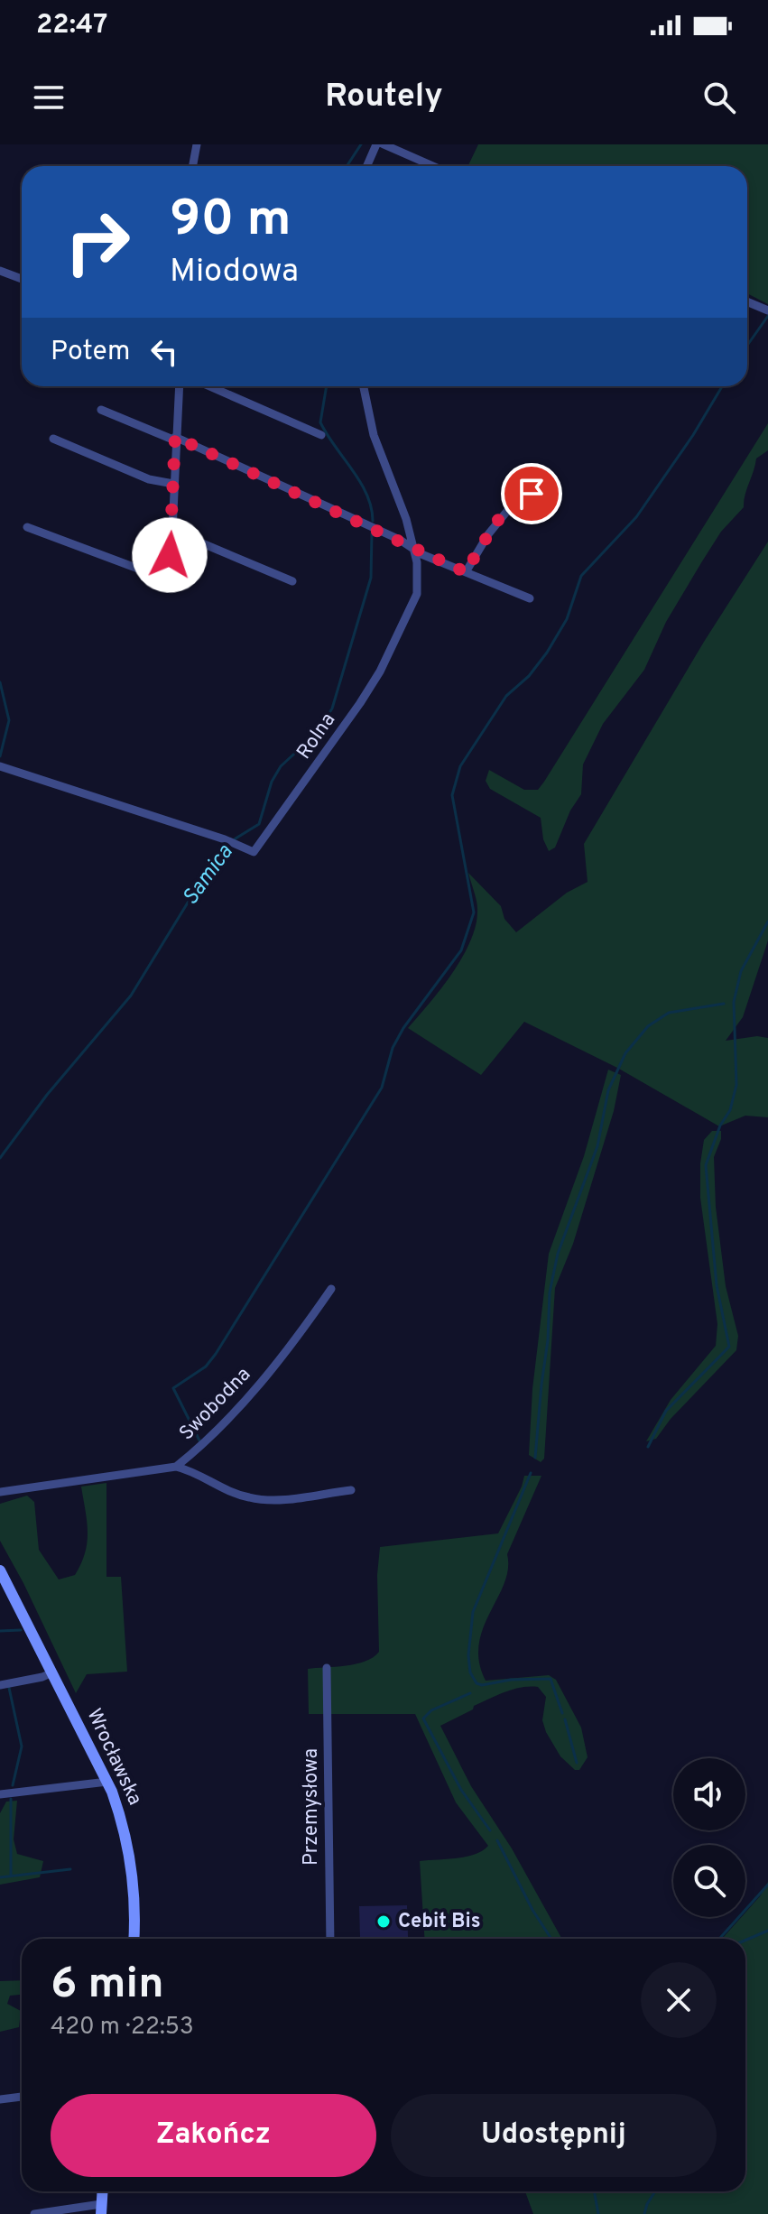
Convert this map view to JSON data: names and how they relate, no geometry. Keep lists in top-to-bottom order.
{
  "streets": {
    "main road": ["Wrocławska"],
    "street": ["Rolna", "Swobodna", "Przemysłowa"]
  },
  "water": ["Samica"],
  "places": ["Cebit Bis"],
  "page": {
    "status": "22:47",
    "header": "Routely",
    "turn": ["90 m", "Miodowa"],
    "then": "Potem",
    "heading": ["6 min", "420 m · 22:53"],
    "buttons": ["Zakończ", "Udostępnij"]
  }
}
